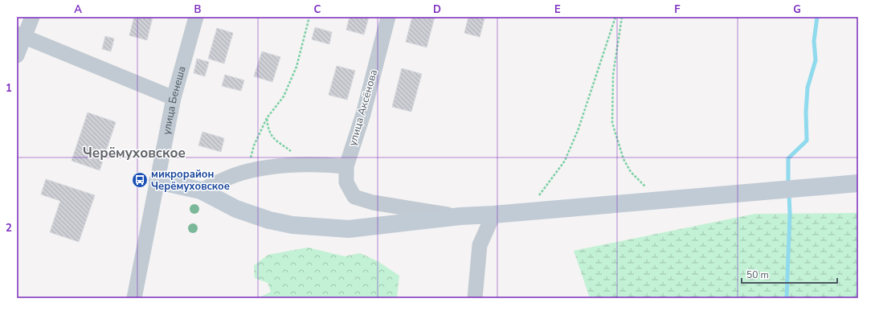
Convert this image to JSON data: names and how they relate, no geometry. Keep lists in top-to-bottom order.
{
  "streets": {
    "street": ["улица Бенеша", "улица Аксёнова"]
  },
  "districts": ["Черёмуховское"],
  "places": {
    "bus stop": ["микрорайон Черёмуховское"]
  },
  "scale_bar": "50 m",
  "grid": {
    "columns": [
      "A",
      "B",
      "C",
      "D",
      "E",
      "F",
      "G"
    ],
    "rows": ["1", "2"]
  }
}
